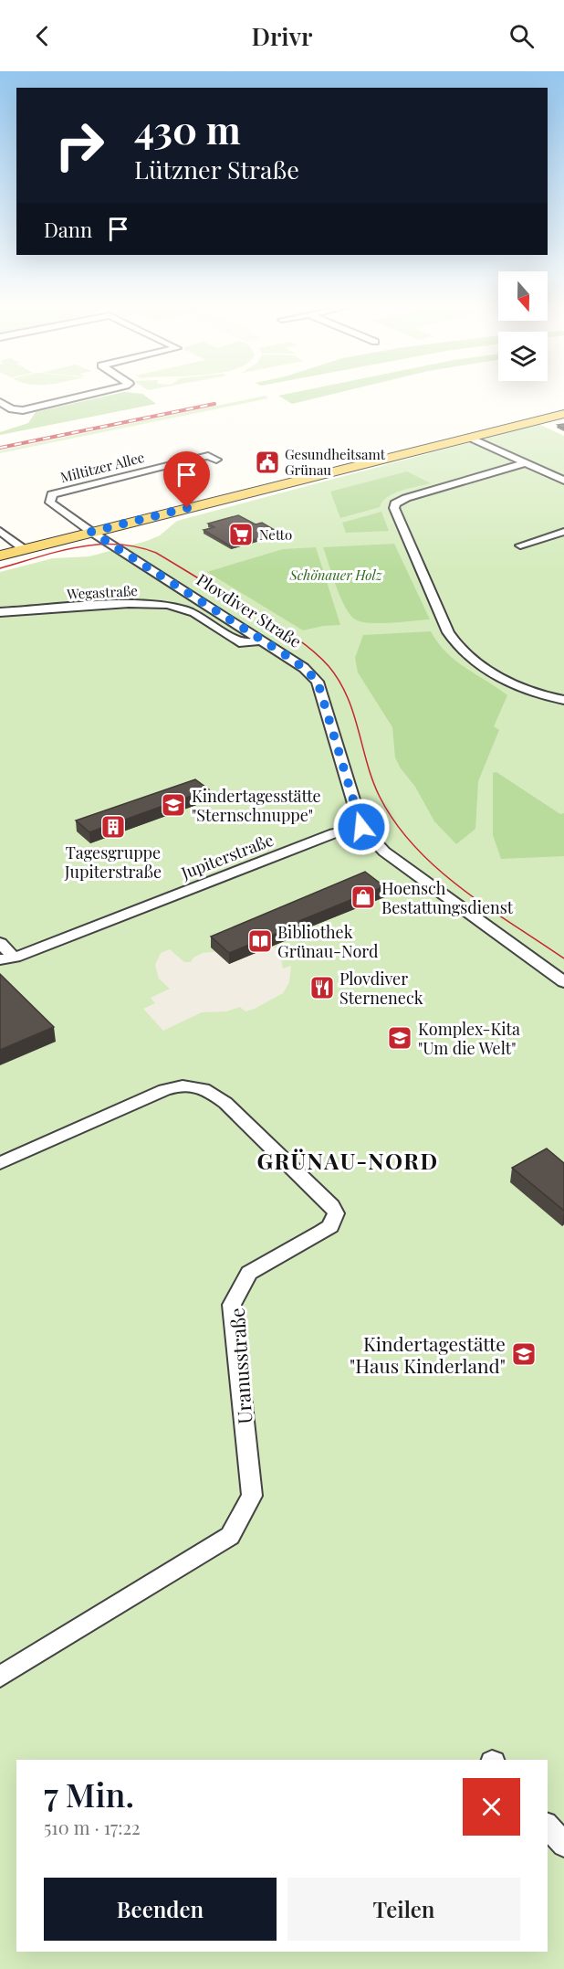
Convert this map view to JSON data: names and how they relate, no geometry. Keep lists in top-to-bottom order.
{
  "streets": {
    "street": [
      "Miltitzer Allee",
      "Wegastraße",
      "Plovdiver Straße",
      "Jupiterstraße",
      "Uranusstraße"
    ]
  },
  "crossings": [
    ["Miltitzer Allee", "Plovdiver Straße"],
    ["Wegastraße", "Plovdiver Straße"],
    ["Plovdiver Straße", "Jupiterstraße"]
  ],
  "districts": ["GRÜNAU-NORD"],
  "parks": ["Schönauer Holz"],
  "places": {
    "public building": ["Gesundheitsamt Grünau"],
    "supermarket": ["Netto"],
    "school or university": ["Kindertagesstätte \"Sternschnuppe\"", "Komplex-Kita \"Um die Welt\"", "Kindertagestätte \"Haus Kinderland\""],
    "building": ["Tagesgruppe Jupiterstraße"],
    "shop": ["Hoensch Bestattungsdienst"],
    "library": ["Bibliothek Grünau-Nord"],
    "restaurant": ["Plovdiver Sterneneck"]
  },
  "north": "bottom",
  "page": {
    "header": "Drivr",
    "turn": ["430 m", "Lützner Straße"],
    "then": "Dann",
    "heading": ["7 Min.", "510 m · 17:22"],
    "buttons": ["Beenden", "Teilen"]
  }
}
